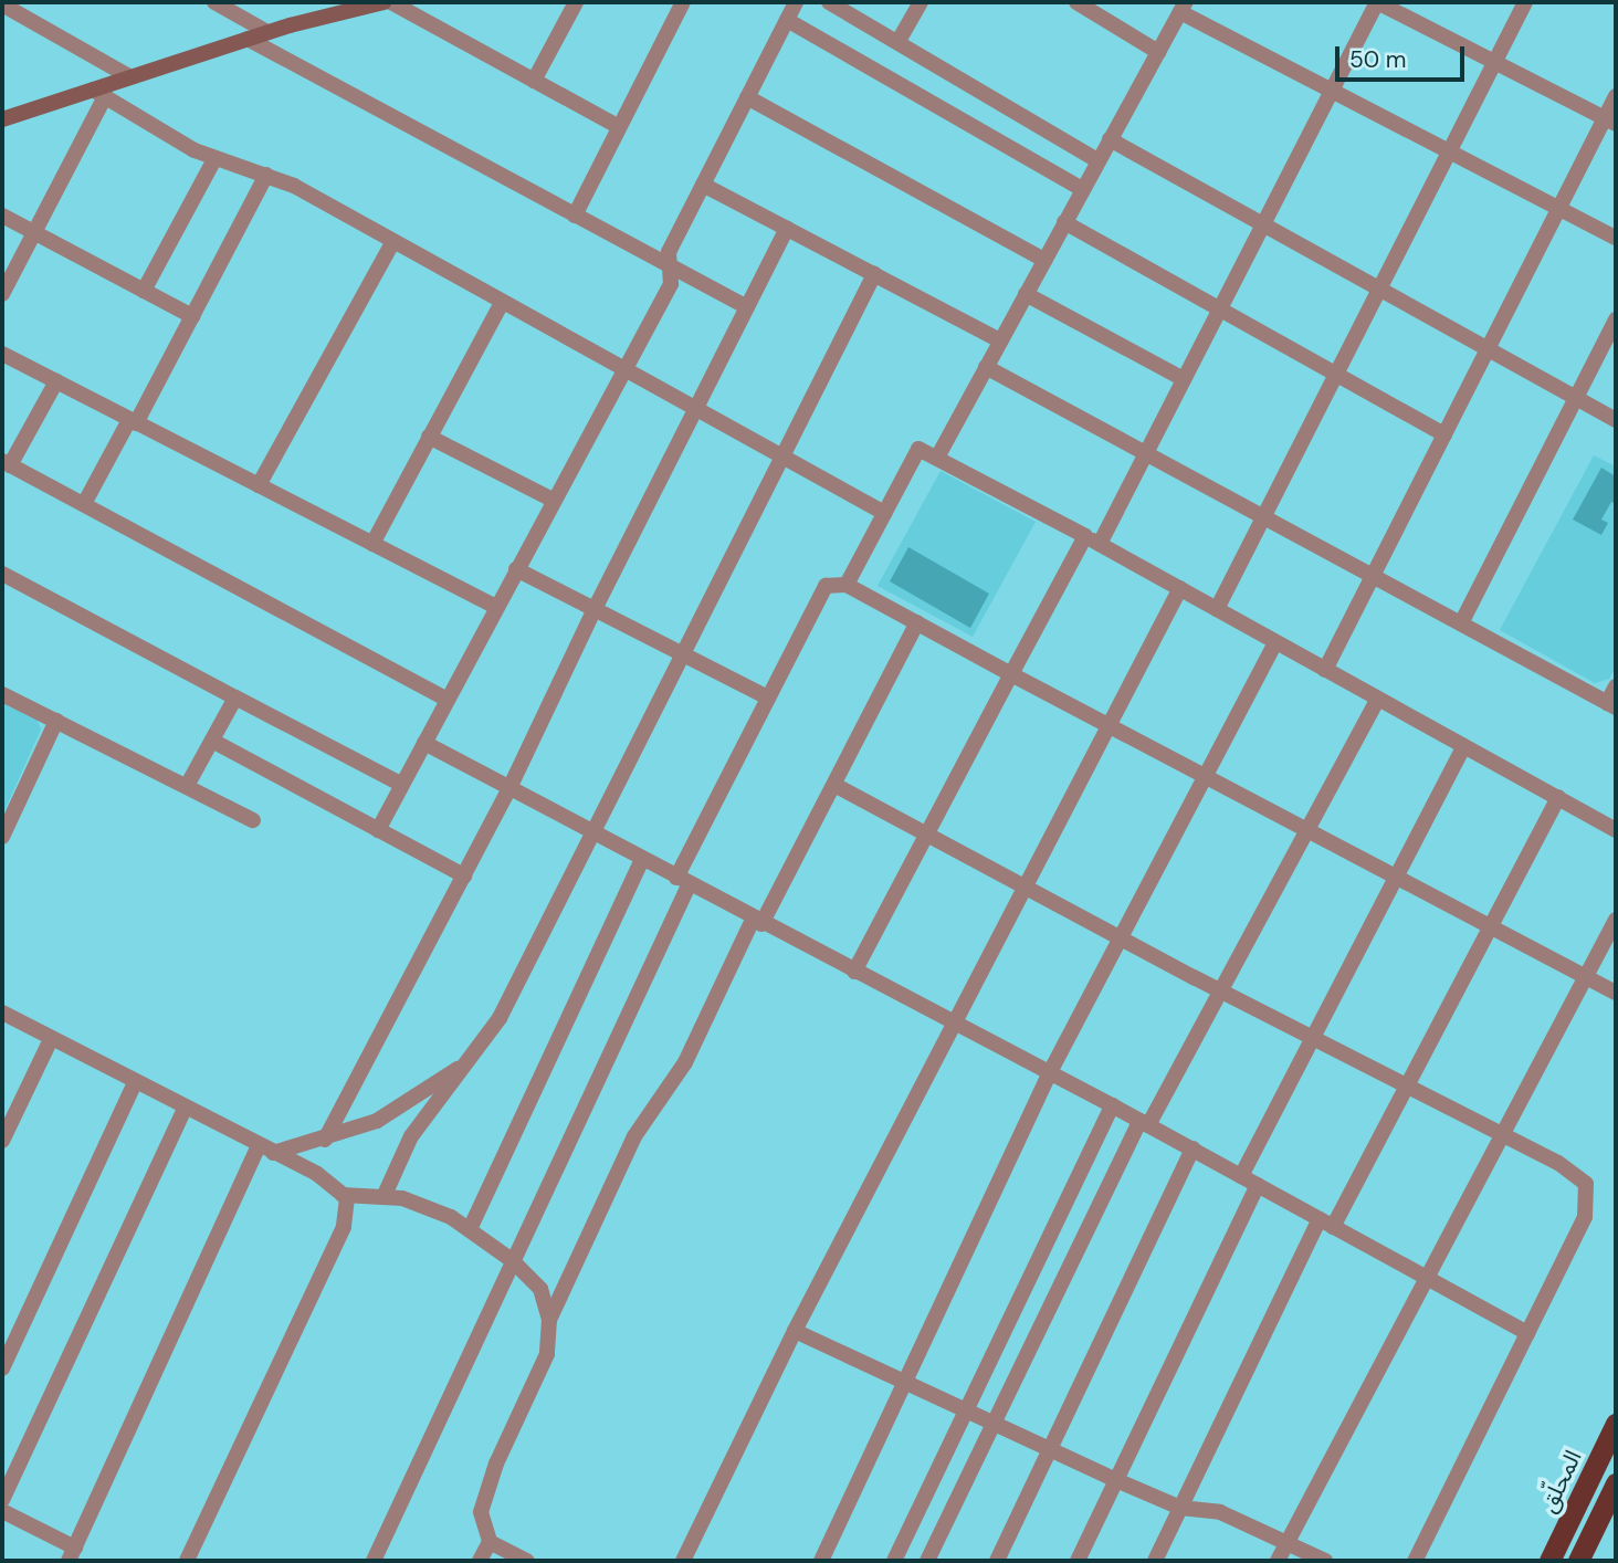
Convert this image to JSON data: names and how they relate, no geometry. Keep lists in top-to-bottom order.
{
  "streets": {
    "highway": ["المحلّق"]
  },
  "scale_bar": "50 m"
}
